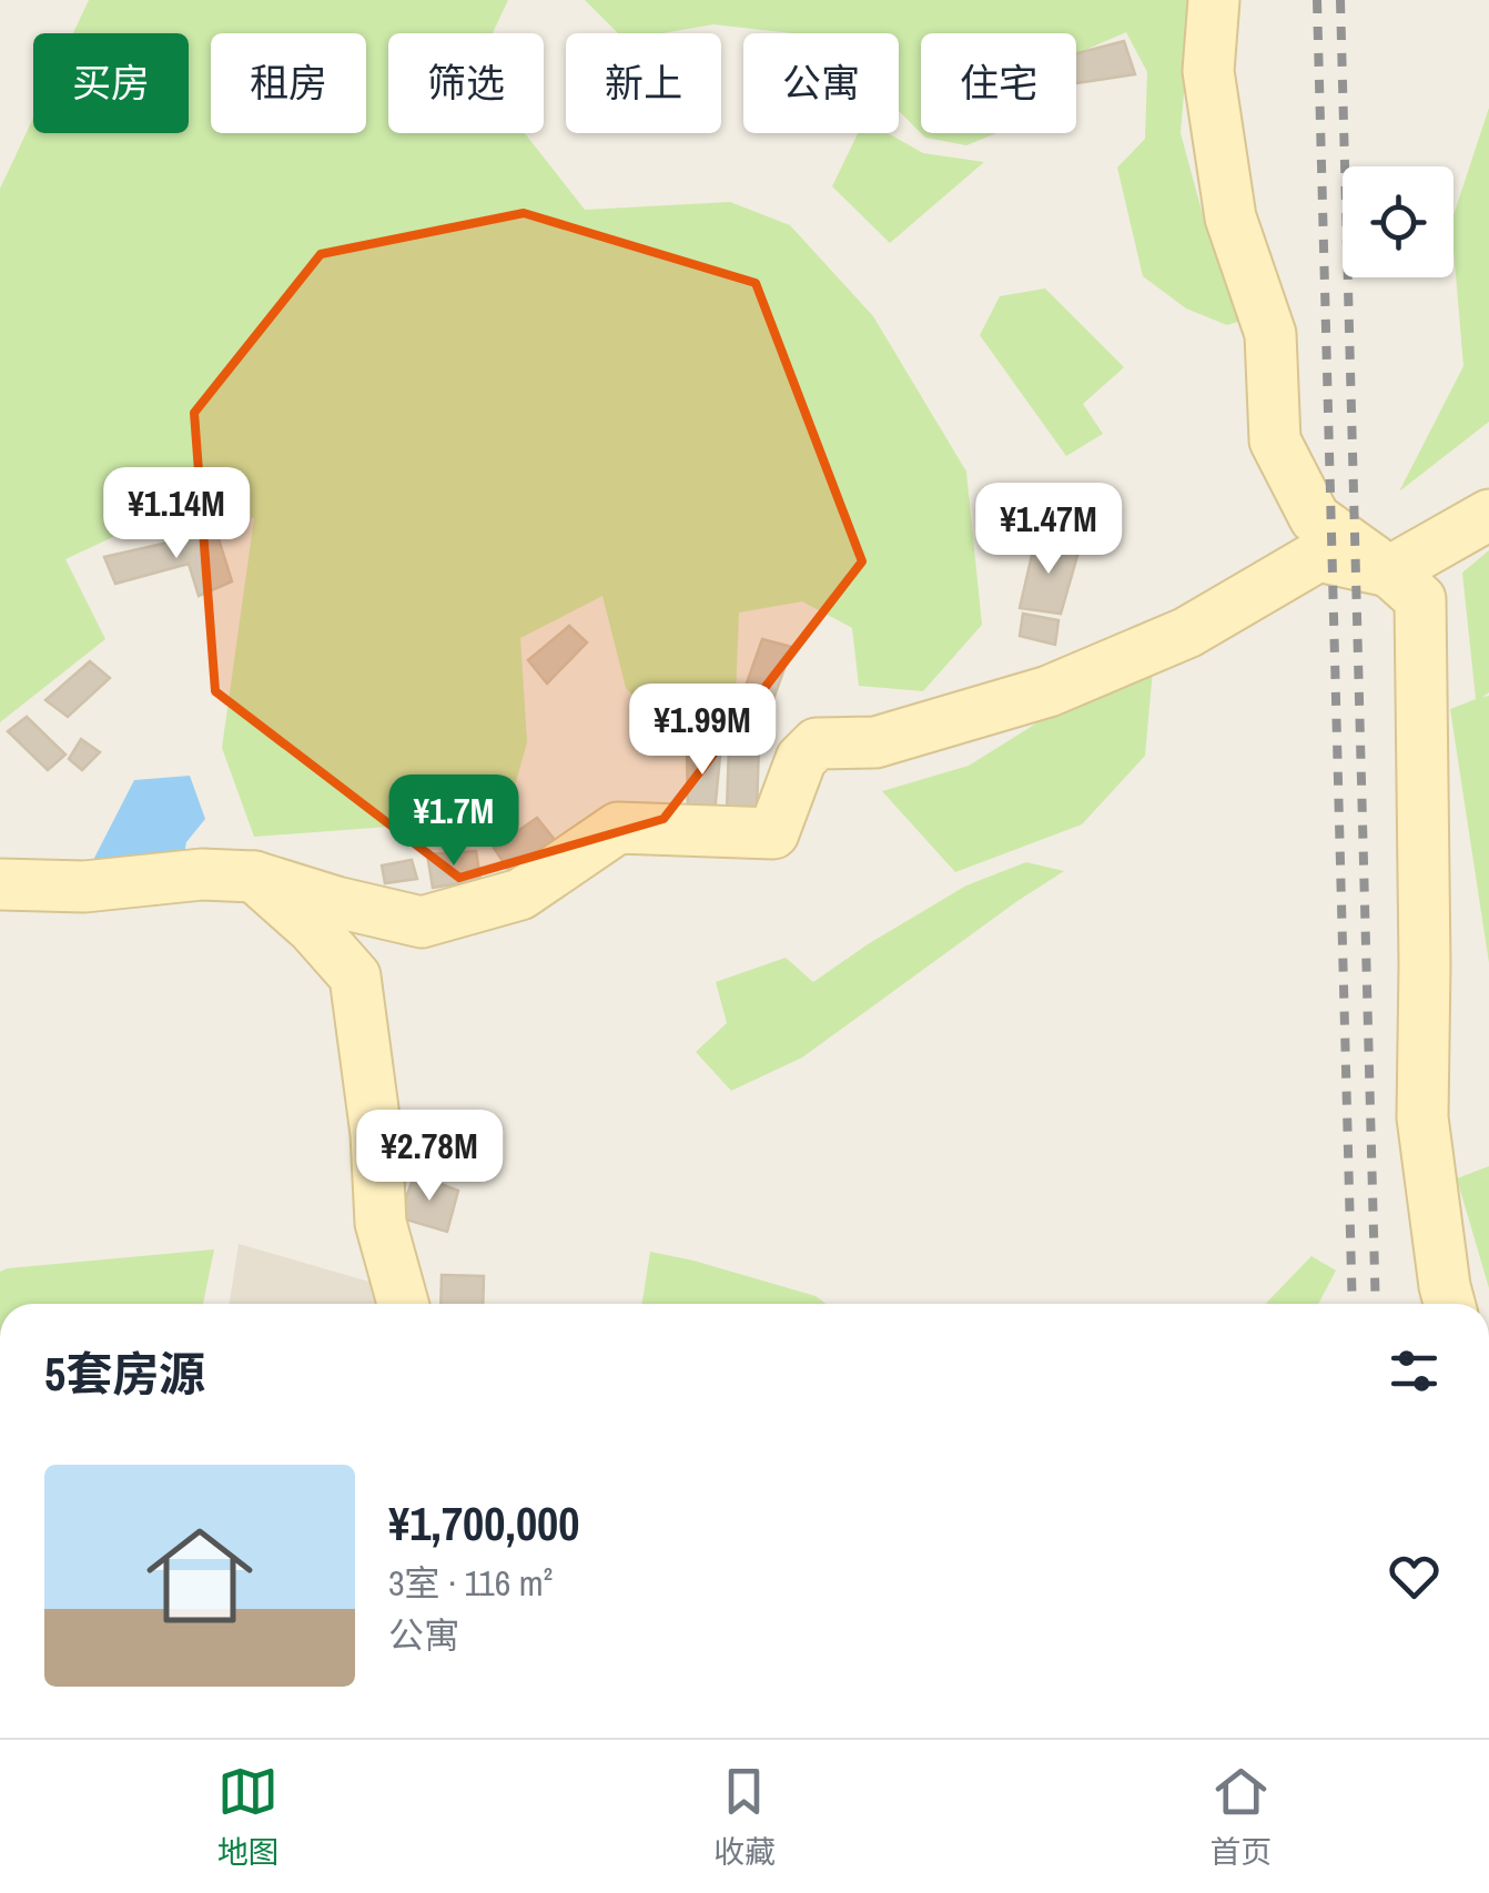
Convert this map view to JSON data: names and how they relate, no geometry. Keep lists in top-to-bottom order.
{
  "page": {
    "chip": [
      "买房",
      "租房",
      "筛选",
      "新上",
      "公寓",
      "住宅"
    ],
    "price": [
      "¥1.14M",
      "¥1.47M",
      "¥1.99M",
      "¥1.7M",
      "¥2.78M"
    ],
    "heading": "5套房源",
    "list": [
      {
        "name": "¥1,700,000",
        "note": "3室 · 116 m² · 公寓"
      }
    ],
    "tabs": ["地图", "收藏", "首页"]
  }
}
